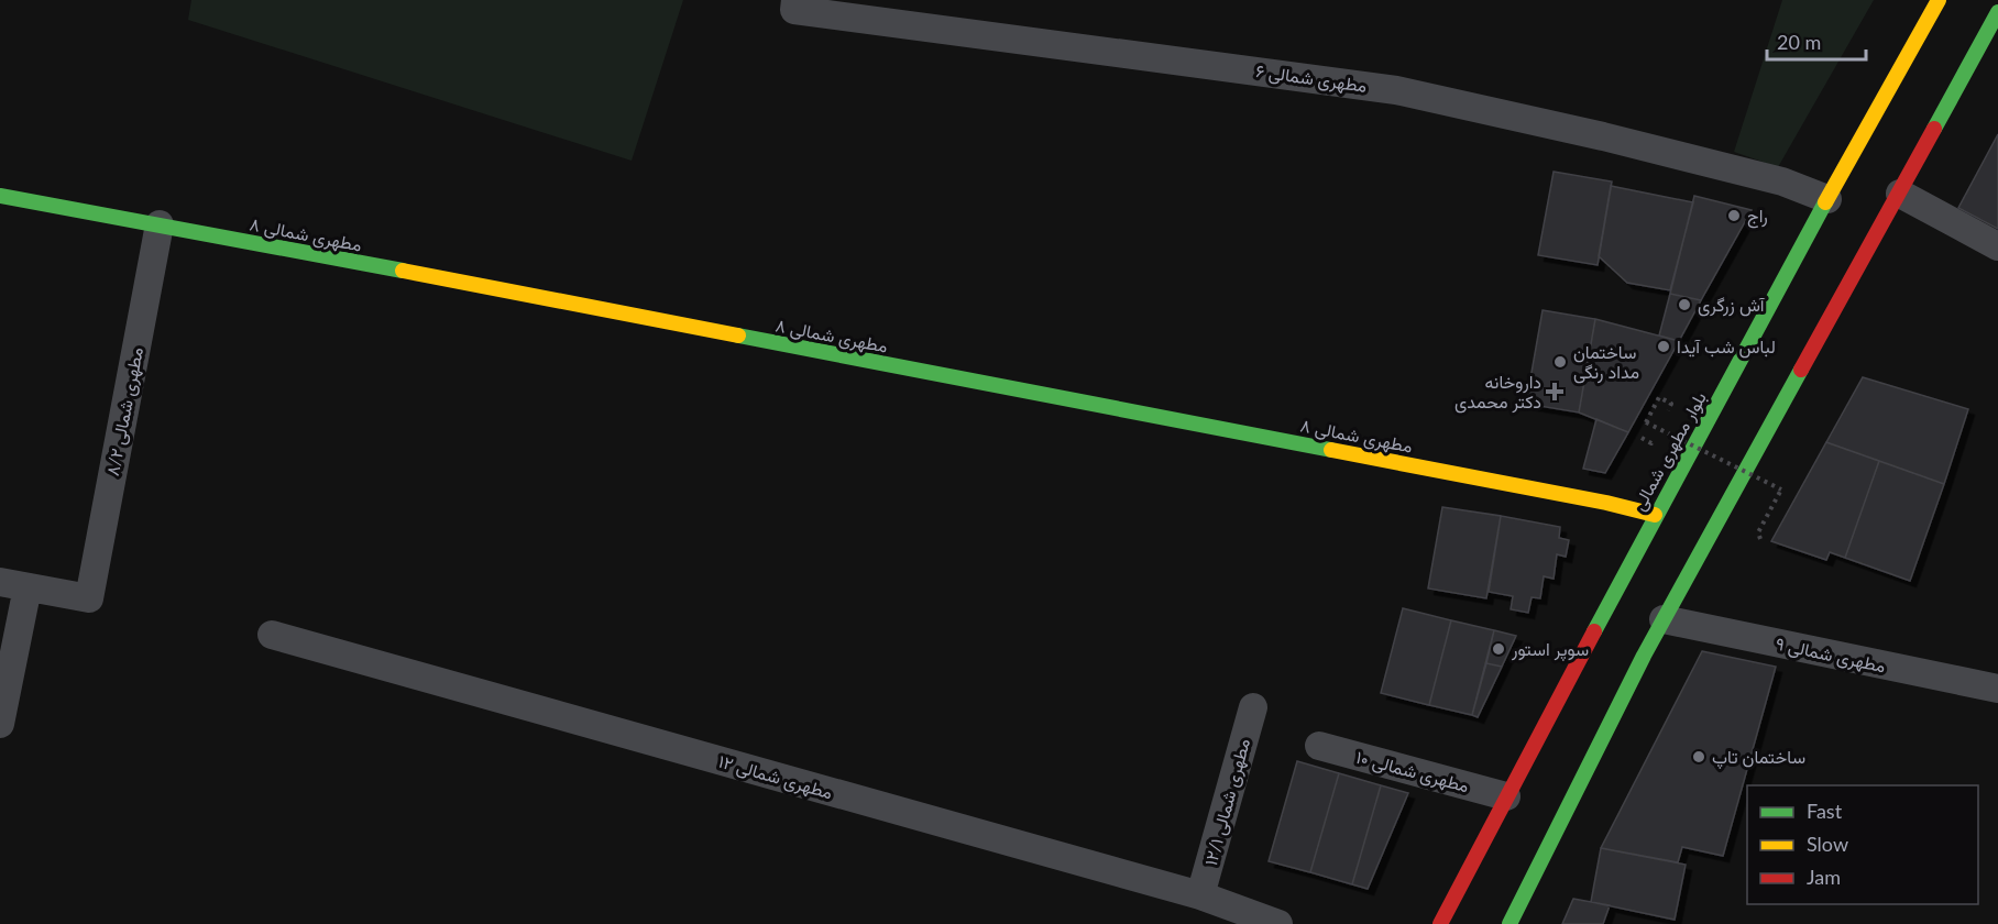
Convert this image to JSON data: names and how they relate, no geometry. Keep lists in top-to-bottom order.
{
  "streets": {
    "main road": ["۸ مطهری شمالی", "بلوار مطهرى شمالى"],
    "street": [
      "۶ مطهری شمالی",
      "۸/۲ مطهری شمالی",
      "۹ مطهری شمالی",
      "۱۰ مطهری شمالی",
      "۱۲ مطهری شمالی",
      "۱۲/۱ مطهری شمالی"
    ]
  },
  "crossings": [
    ["۶ مطهری شمالی", "بلوار مطهرى شمالى"],
    ["۸ مطهری شمالی", "۸/۲ مطهری شمالی"],
    ["۸ مطهری شمالی", "بلوار مطهرى شمالى"],
    ["بلوار مطهرى شمالى", "۱۰ مطهری شمالی"],
    ["۱۲ مطهری شمالی", "۱۲/۱ مطهری شمالی"]
  ],
  "places": {
    "other": [
      "راج",
      "آش زرگری",
      "لباس شب آیدا",
      "ساختمان مداد رنگی",
      "سوپر استور",
      "ساختمان تاپ"
    ],
    "health": ["داروخانه دکتر محمدى"]
  },
  "legend": ["Fast", "Slow", "Jam"],
  "scale_bar": "20 m"
}
